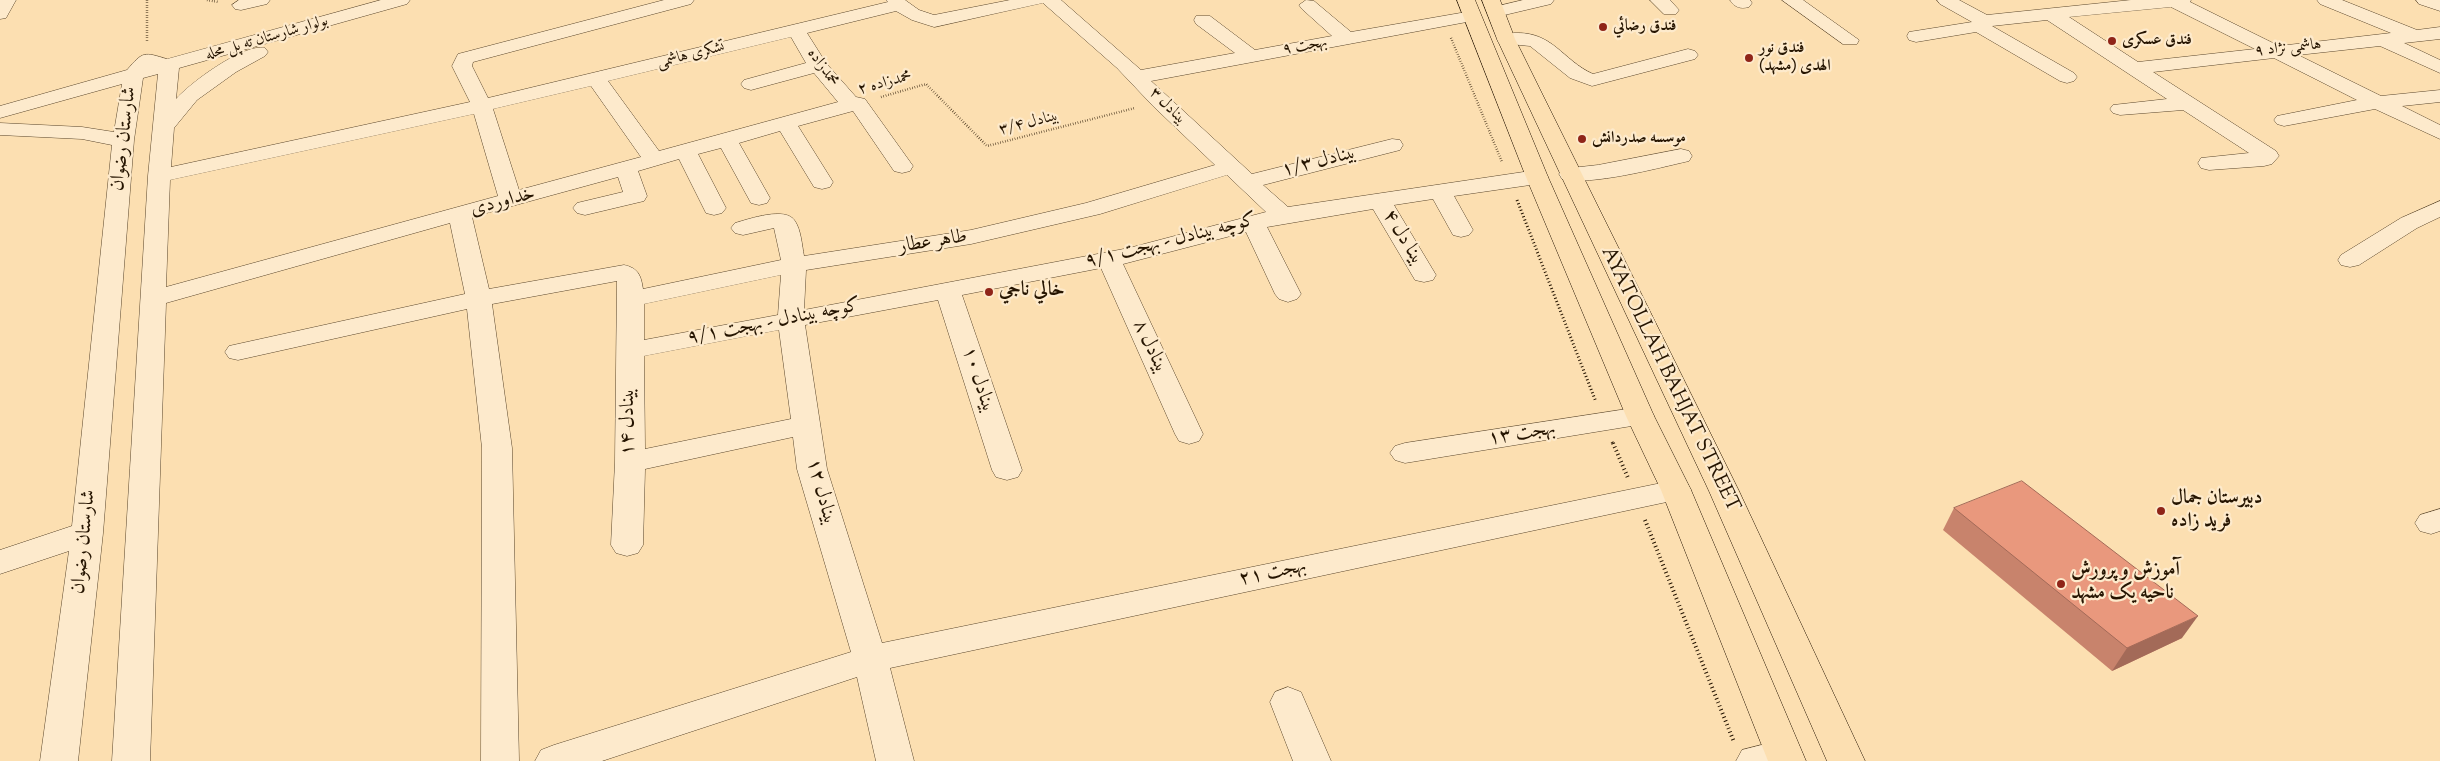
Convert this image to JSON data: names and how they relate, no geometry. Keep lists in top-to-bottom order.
{
  "streets": {
    "main road": ["AYATOLLAH BAHJAT STREET"],
    "street": [
      "بولوار شارستان ته پل محله",
      "بهجت ۹",
      "هاشمی نژاد ۹",
      "تشکری هاشمی",
      "محمدزاده",
      "بینادل ۳",
      "شارستان رضوان",
      "بینادل ۱/۳",
      "خداوردی",
      "بینا دل ۴",
      "کوچه بینادل - بهجت ۹/۱",
      "طاهر عطار",
      "بینادل ۸",
      "بینادل ۱۰",
      "بینادل ۱۴",
      "بهجت ۱۳",
      "بینادل ۱۲",
      "بهجت ۲۱"
    ],
    "path": ["محمدزاده ۲", "بینادل ۳/۴"]
  },
  "crossings": [
    ["بولوار شارستان ته پل محله", "شارستان رضوان"],
    ["بهجت ۹", "بینادل ۳"],
    ["بهجت ۹", "AYATOLLAH BAHJAT STREET"],
    ["تشکری هاشمی", "محمدزاده"],
    ["تشکری هاشمی", "شارستان رضوان"],
    ["محمدزاده", "محمدزاده ۲"],
    ["محمدزاده", "خداوردی"],
    ["محمدزاده ۲", "بینادل ۳/۴"],
    ["محمدزاده ۲", "خداوردی"],
    ["بینادل ۳", "بینادل ۳/۴"],
    ["بینادل ۳", "بینادل ۱/۳"],
    ["بینادل ۳", "کوچه بینادل - بهجت ۹/۱"],
    ["بینادل ۳", "طاهر عطار"],
    ["شارستان رضوان", "خداوردی"],
    ["بینادل ۱/۳", "طاهر عطار"],
    ["بینا دل ۴", "کوچه بینادل - بهجت ۹/۱"],
    ["کوچه بینادل - بهجت ۹/۱", "بینادل ۸"],
    ["کوچه بینادل - بهجت ۹/۱", "بینادل ۱۰"],
    ["کوچه بینادل - بهجت ۹/۱", "AYATOLLAH BAHJAT STREET"],
    ["کوچه بینادل - بهجت ۹/۱", "بینادل ۱۴"],
    ["کوچه بینادل - بهجت ۹/۱", "بینادل ۱۲"],
    ["طاهر عطار", "بینادل ۱۴"],
    ["طاهر عطار", "بینادل ۱۲"],
    ["AYATOLLAH BAHJAT STREET", "بهجت ۱۳"],
    ["AYATOLLAH BAHJAT STREET", "بهجت ۲۱"],
    ["بینادل ۱۲", "بهجت ۲۱"]
  ],
  "places": [
    "فندق رضائي",
    "فندق عسکری",
    "فندق نور الهدى (مشهد)",
    "موسسه صدردانش",
    "خالي ناجي",
    "دبیرستان جمال فرید زاده",
    "آموزش و پرورش ناحیه یک مشهد"
  ]
}
